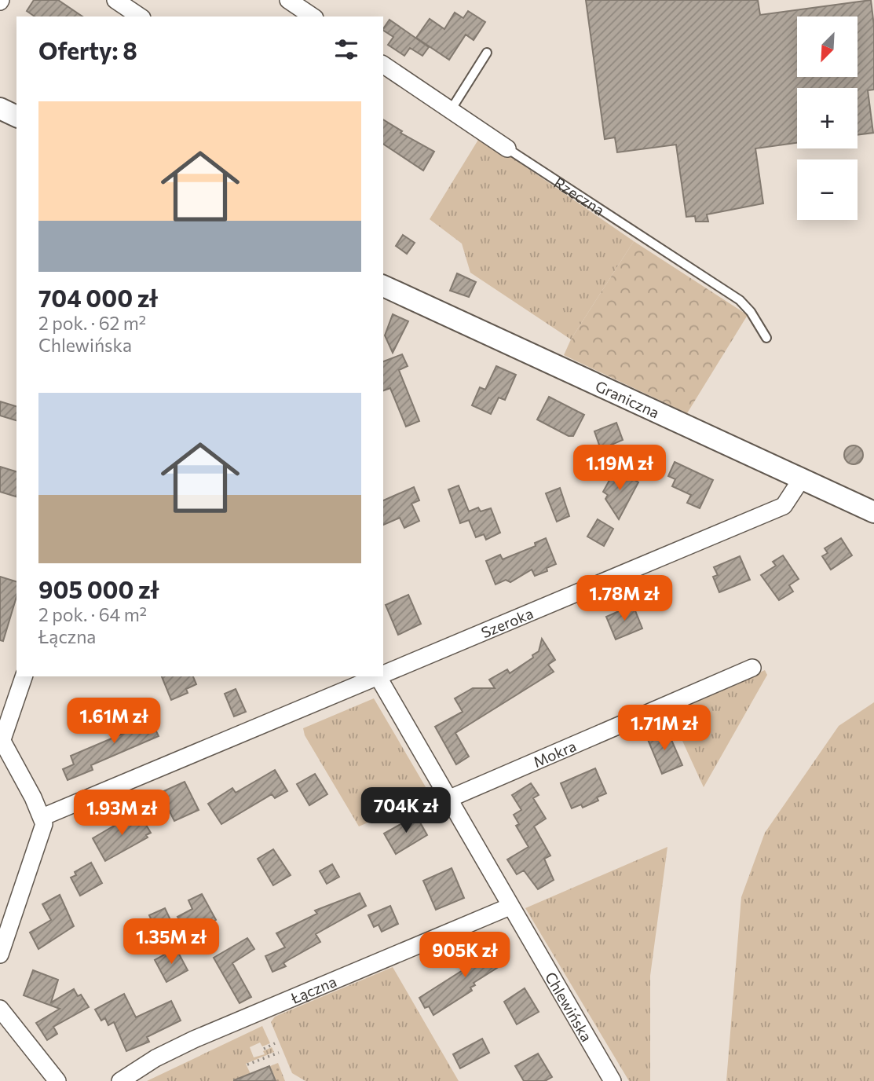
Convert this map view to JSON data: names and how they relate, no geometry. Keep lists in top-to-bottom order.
{
  "streets": {
    "street": [
      "Rzeczna",
      "Graniczna",
      "Szeroka",
      "Mokra",
      "Łączna",
      "Chlewińska"
    ]
  },
  "crossings": [
    ["Graniczna", "Szeroka"],
    ["Mokra", "Chlewińska"],
    ["Łączna", "Chlewińska"]
  ],
  "north": "bottom left",
  "page": {
    "map_buttons": ["+", "−"],
    "heading": "Oferty: 8",
    "list": [
      {
        "name": "704 000 zł",
        "note": "2 pok. · 62 m² · Chlewińska"
      },
      {
        "name": "905 000 zł",
        "note": "2 pok. · 64 m² · Łączna"
      }
    ],
    "price": [
      "1.19M zł",
      "1.78M zł",
      "1.61M zł",
      "1.71M zł",
      "704K zł",
      "1.93M zł",
      "1.35M zł",
      "905K zł"
    ]
  }
}
